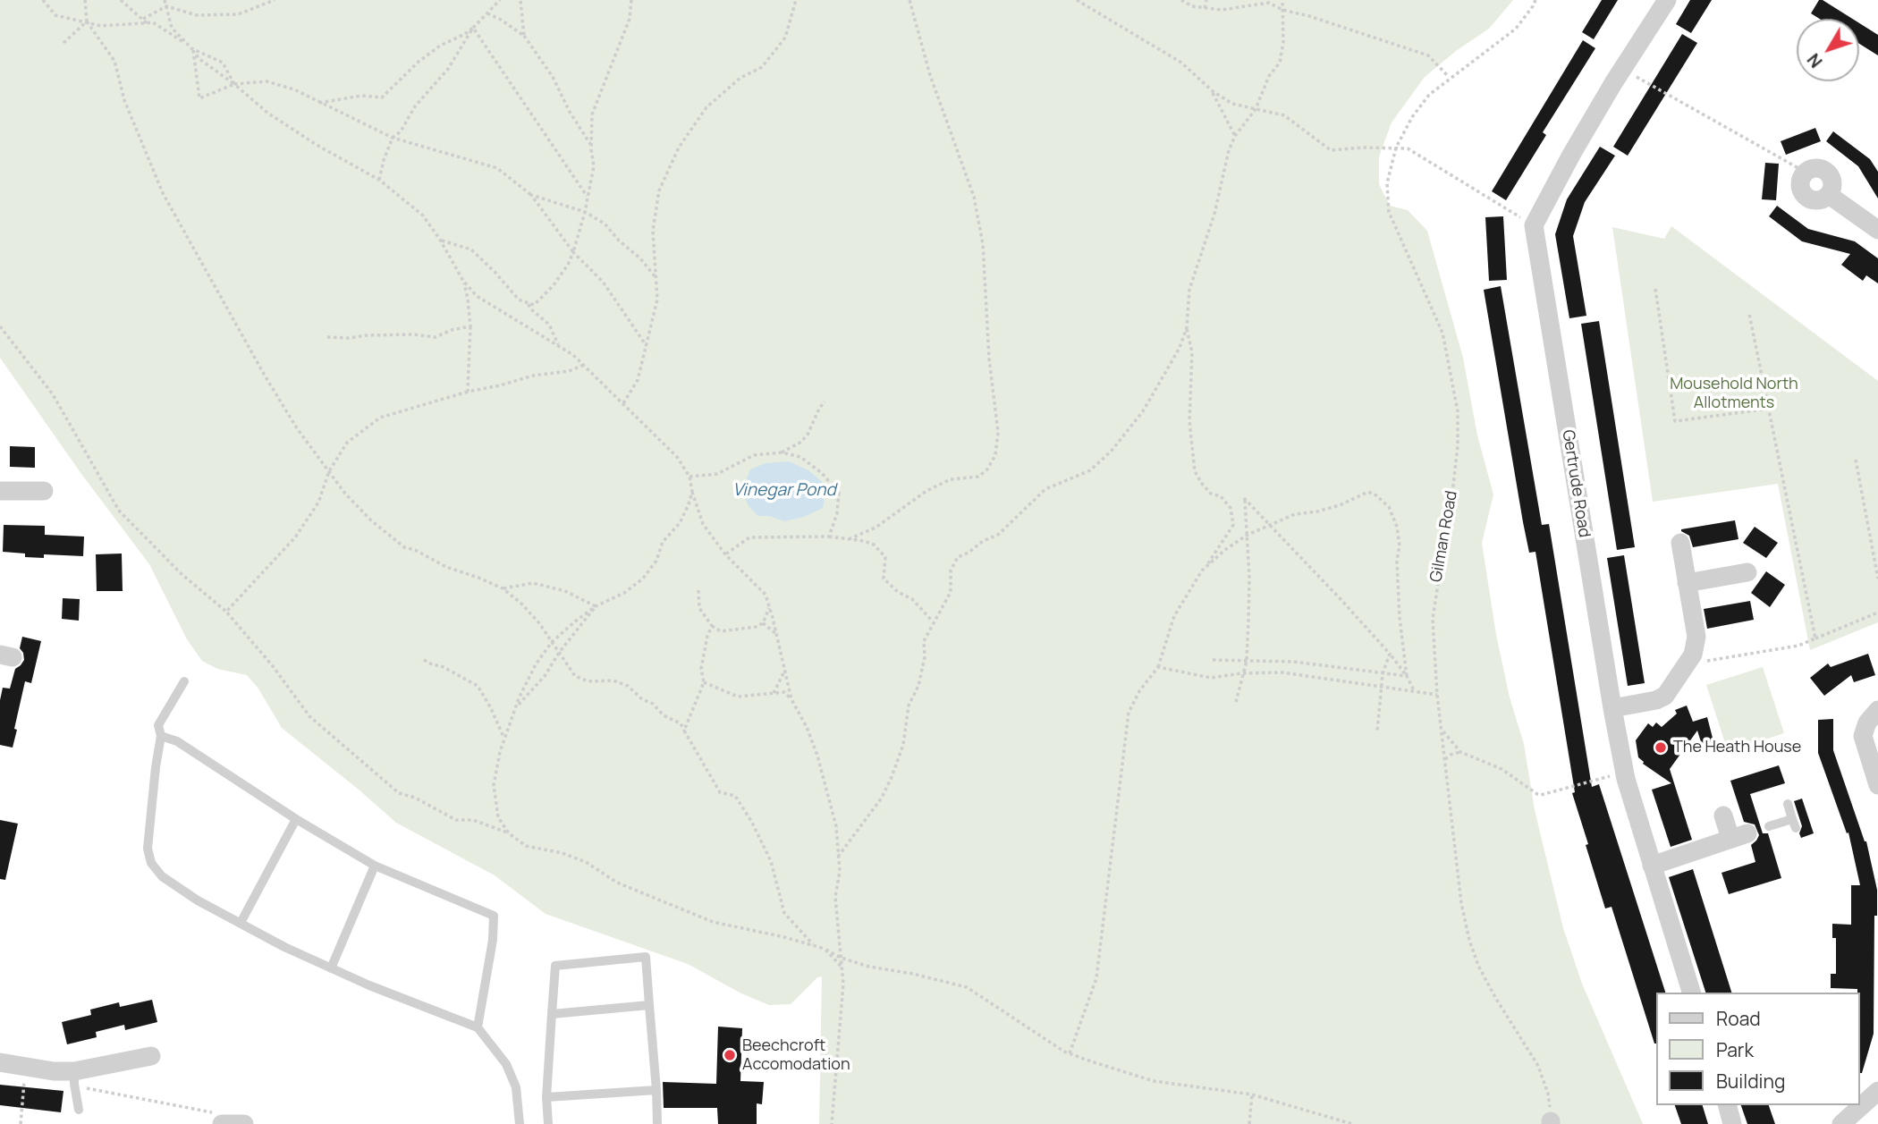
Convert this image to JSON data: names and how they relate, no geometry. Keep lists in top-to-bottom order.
{
  "streets": {
    "street": ["Gertrude Road"],
    "path": ["Gilman Road"]
  },
  "water": ["Vinegar Pond"],
  "parks": ["Mousehold North Allotments"],
  "places": ["The Heath House", "Beechcroft Accomodation"],
  "legend": ["Road", "Park", "Building"],
  "north": "bottom left"
}
